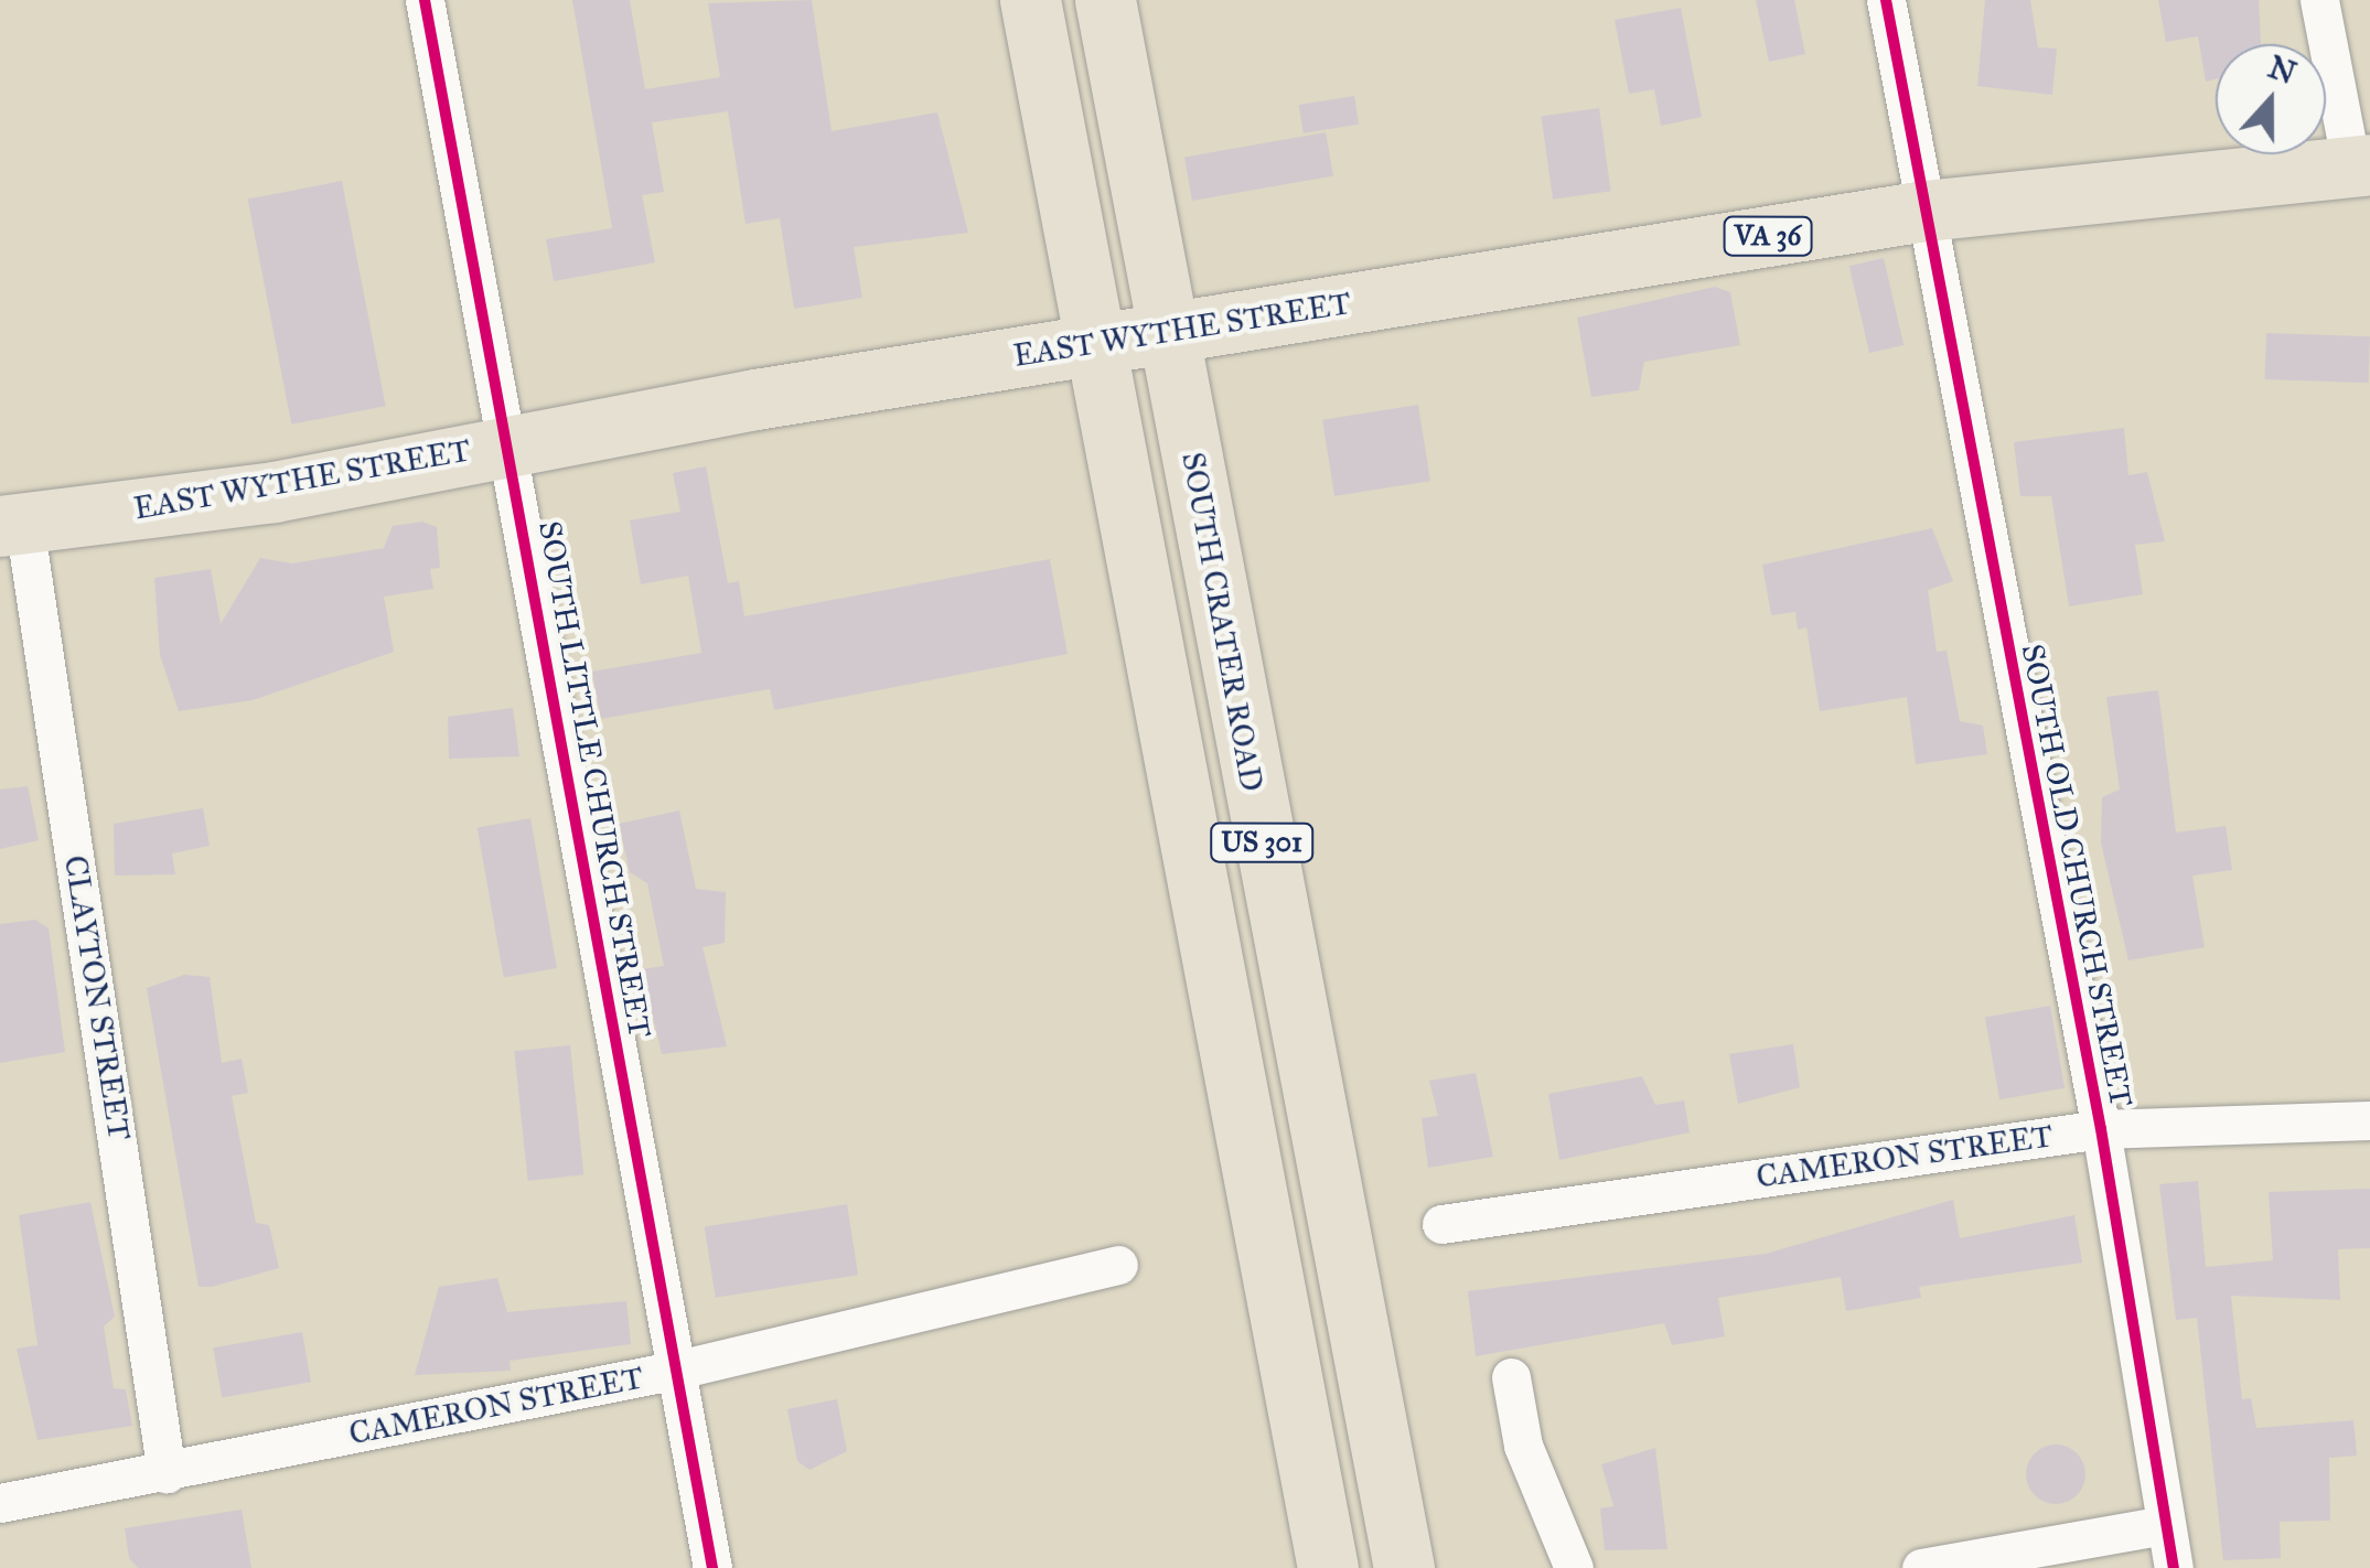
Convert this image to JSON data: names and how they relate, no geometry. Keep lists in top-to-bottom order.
{
  "streets": {
    "main road": [
      "VA 36",
      "EAST WYTHE STREET",
      "SOUTH CRATER ROAD",
      "US 301"
    ],
    "street": [
      "SOUTH LITTLE CHURCH STREET",
      "SOUTH OLD CHURCH STREET",
      "CLAYTON STREET",
      "CAMERON STREET"
    ]
  },
  "crossings": [
    ["EAST WYTHE STREET", "SOUTH CRATER ROAD"],
    ["EAST WYTHE STREET", "SOUTH LITTLE CHURCH STREET"],
    ["EAST WYTHE STREET", "US 301"],
    ["EAST WYTHE STREET", "SOUTH OLD CHURCH STREET"],
    ["EAST WYTHE STREET", "CLAYTON STREET"],
    ["SOUTH LITTLE CHURCH STREET", "CAMERON STREET"],
    ["SOUTH OLD CHURCH STREET", "CAMERON STREET"],
    ["CLAYTON STREET", "CAMERON STREET"]
  ],
  "north": "top"
}
